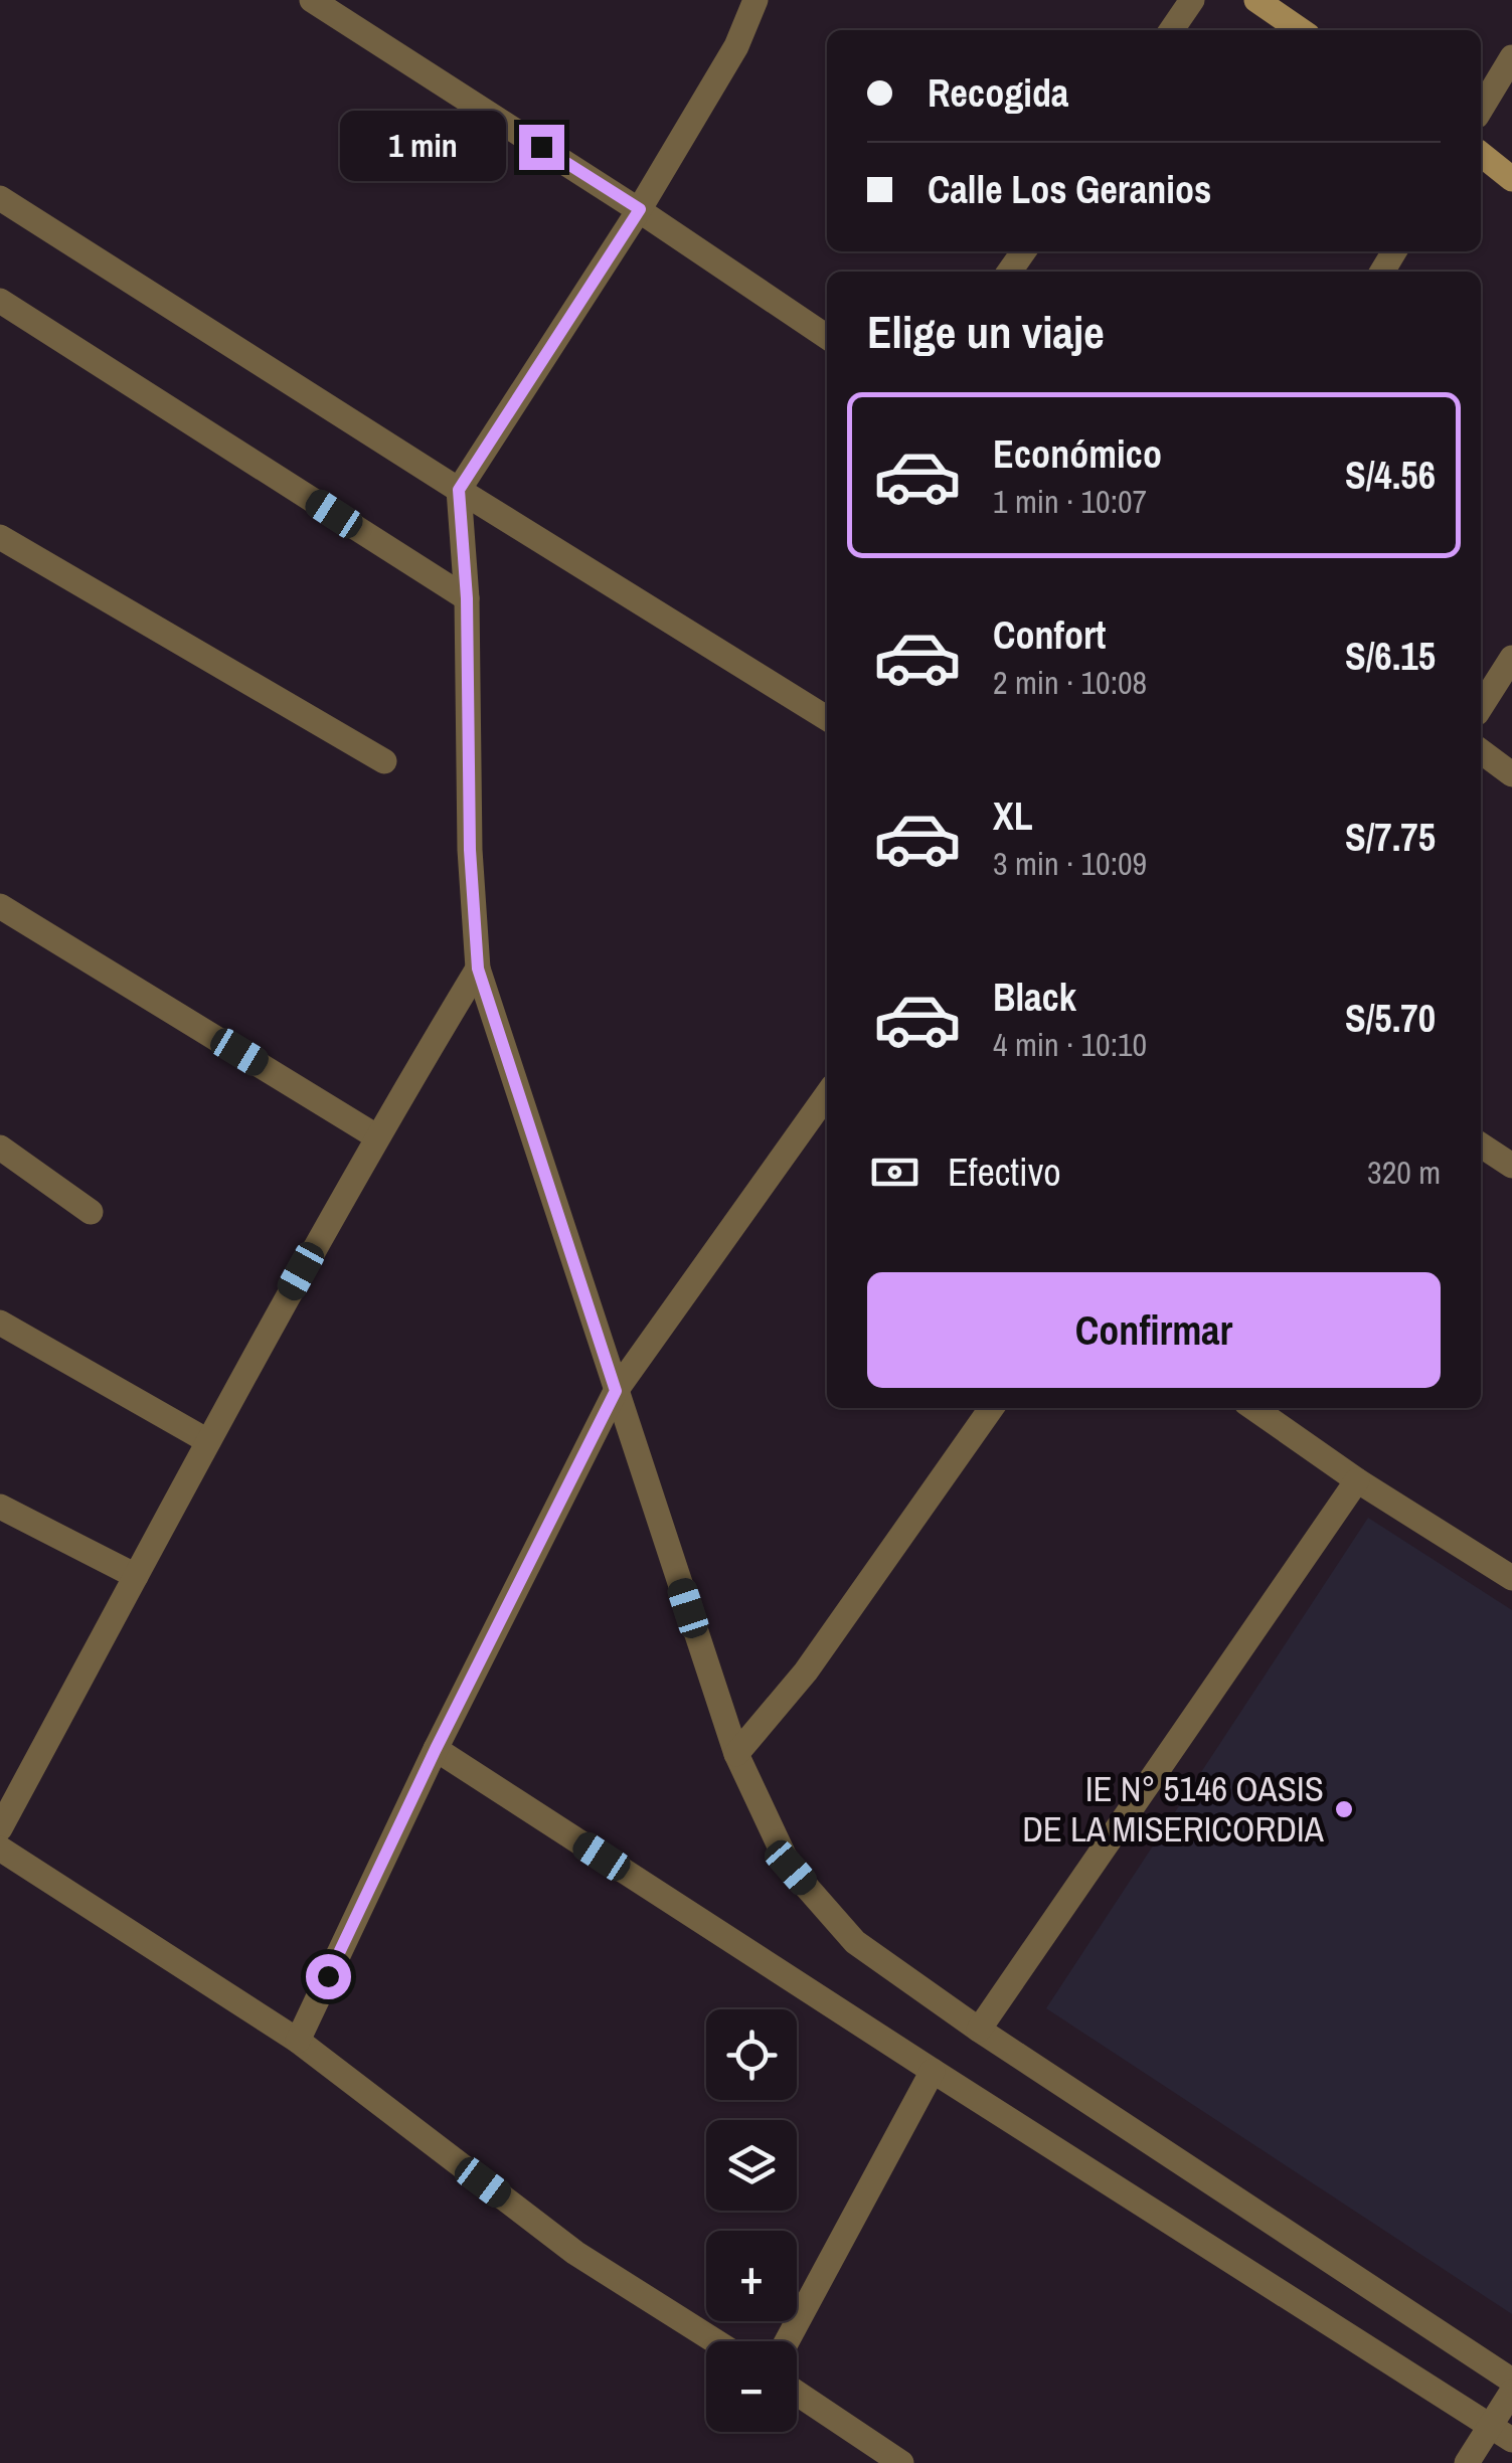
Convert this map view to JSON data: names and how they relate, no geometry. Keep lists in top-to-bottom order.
{
  "places": ["IE N° 5146 OASIS DE LA MISERICORDIA"],
  "page": {
    "banner": ["Recogida", "Calle Los Geranios"],
    "bubble": "1 min",
    "heading": "Elige un viaje",
    "list": [
      {
        "name": "Económico",
        "note": "1 min · 10:07",
        "value": "S/4.56"
      },
      {
        "name": "Confort",
        "note": "2 min · 10:08",
        "value": "S/6.15"
      },
      {
        "name": "XL",
        "note": "3 min · 10:09",
        "value": "S/7.75"
      },
      {
        "name": "Black",
        "note": "4 min · 10:10",
        "value": "S/5.70"
      }
    ],
    "pay": ["Efectivo", "320 m"],
    "buttons": "Confirmar",
    "map_buttons": ["+", "−"]
  }
}
